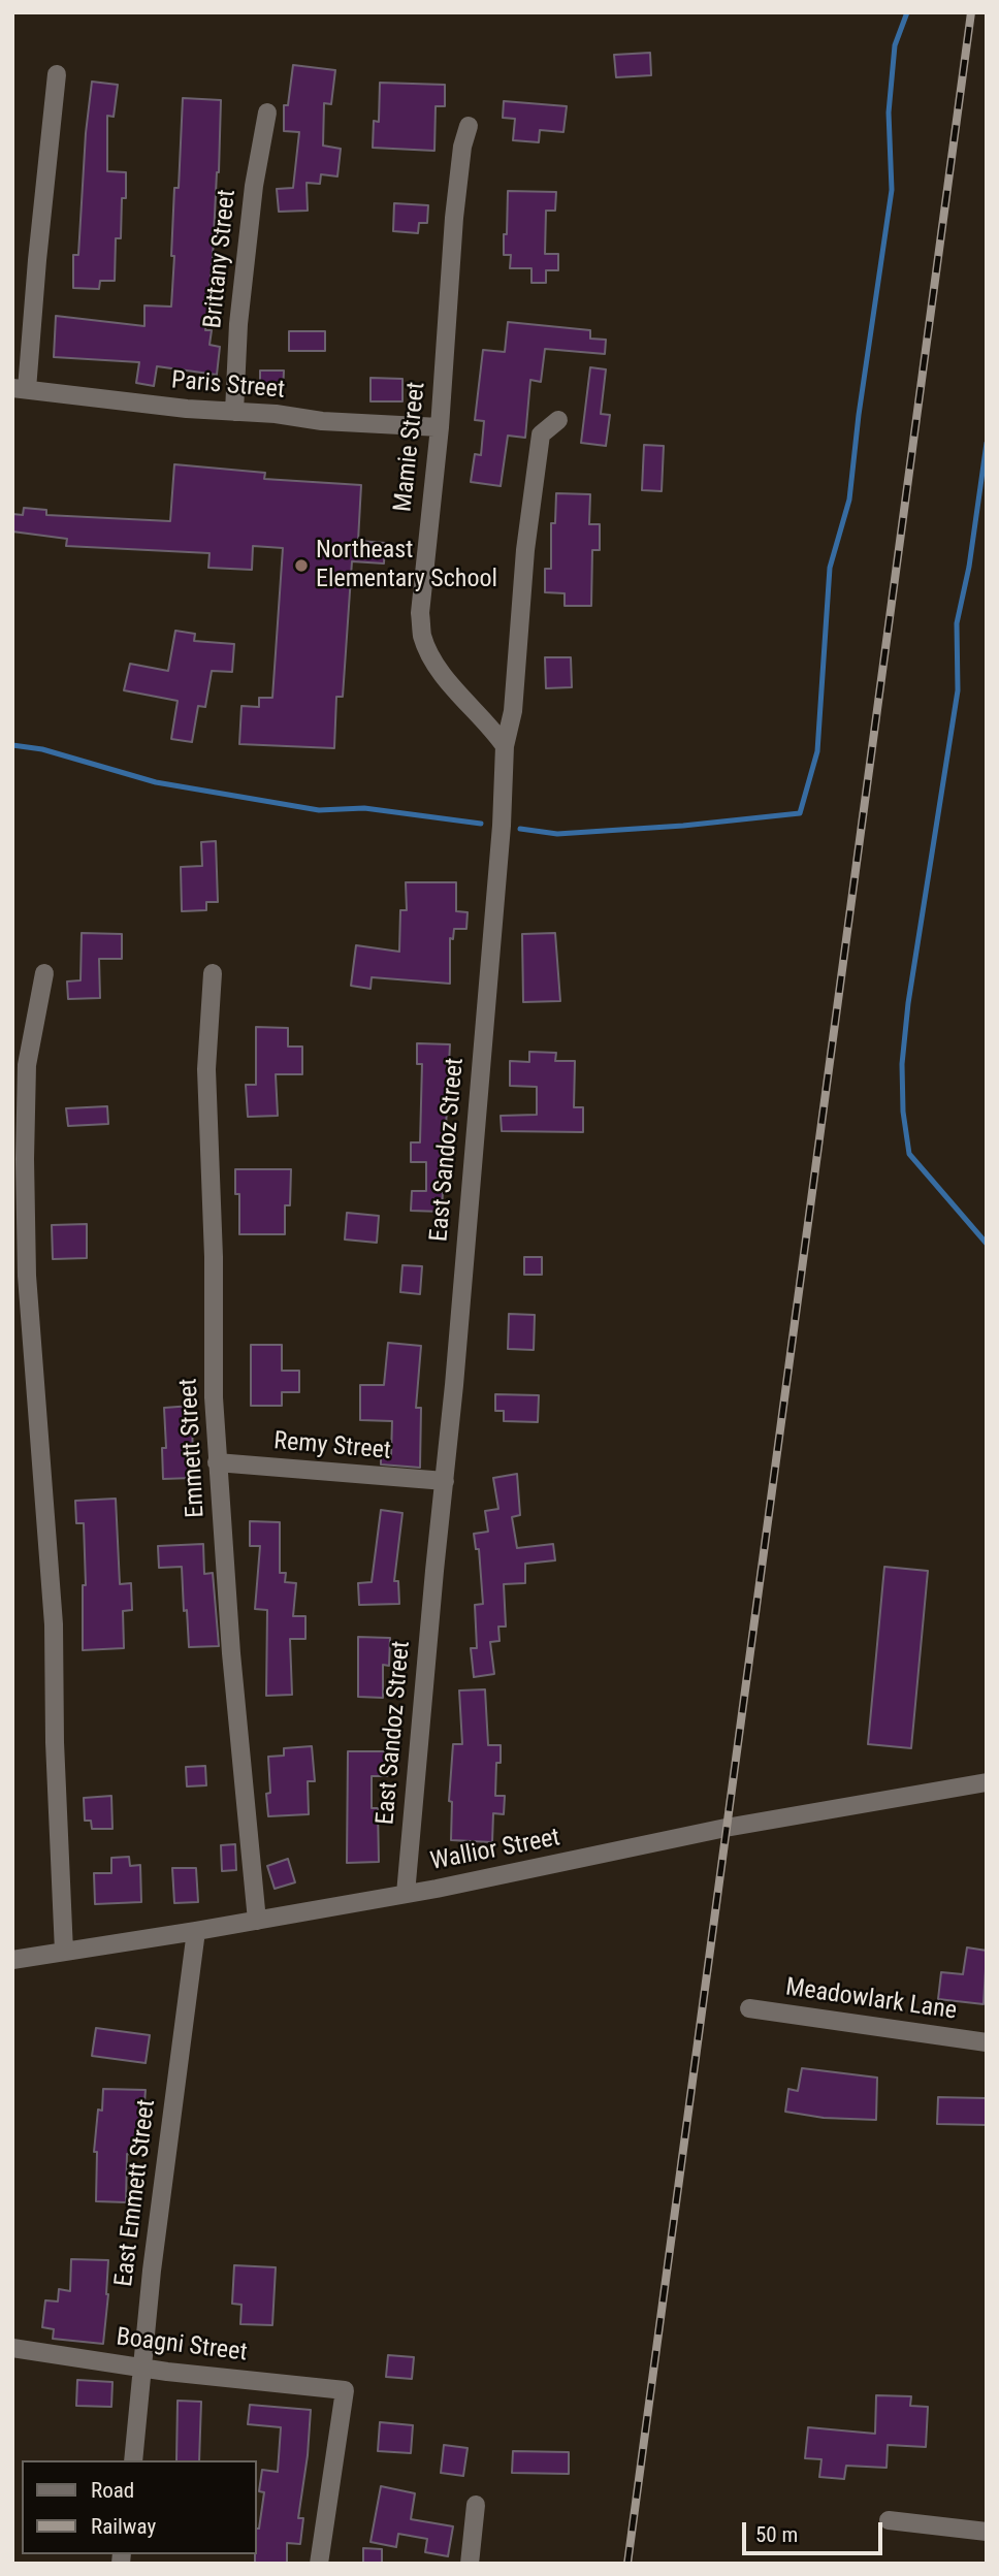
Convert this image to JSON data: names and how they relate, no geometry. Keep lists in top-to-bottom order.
{
  "streets": {
    "street": [
      "Brittany Street",
      "Paris Street",
      "Mamie Street",
      "East Sandoz Street",
      "Remy Street",
      "Emmett Street",
      "Wallior Street",
      "Meadowlark Lane",
      "East Emmett Street",
      "Boagni Street"
    ]
  },
  "crossings": [
    ["Brittany Street", "Paris Street"],
    ["Paris Street", "Mamie Street"],
    ["Mamie Street", "East Sandoz Street"],
    ["East Sandoz Street", "Remy Street"],
    ["East Sandoz Street", "Wallior Street"],
    ["Remy Street", "Emmett Street"],
    ["Emmett Street", "Wallior Street"],
    ["Wallior Street", "East Emmett Street"],
    ["East Emmett Street", "Boagni Street"]
  ],
  "places": ["Northeast Elementary School"],
  "legend": ["Road", "Railway"],
  "scale_bar": "50 m"
}
